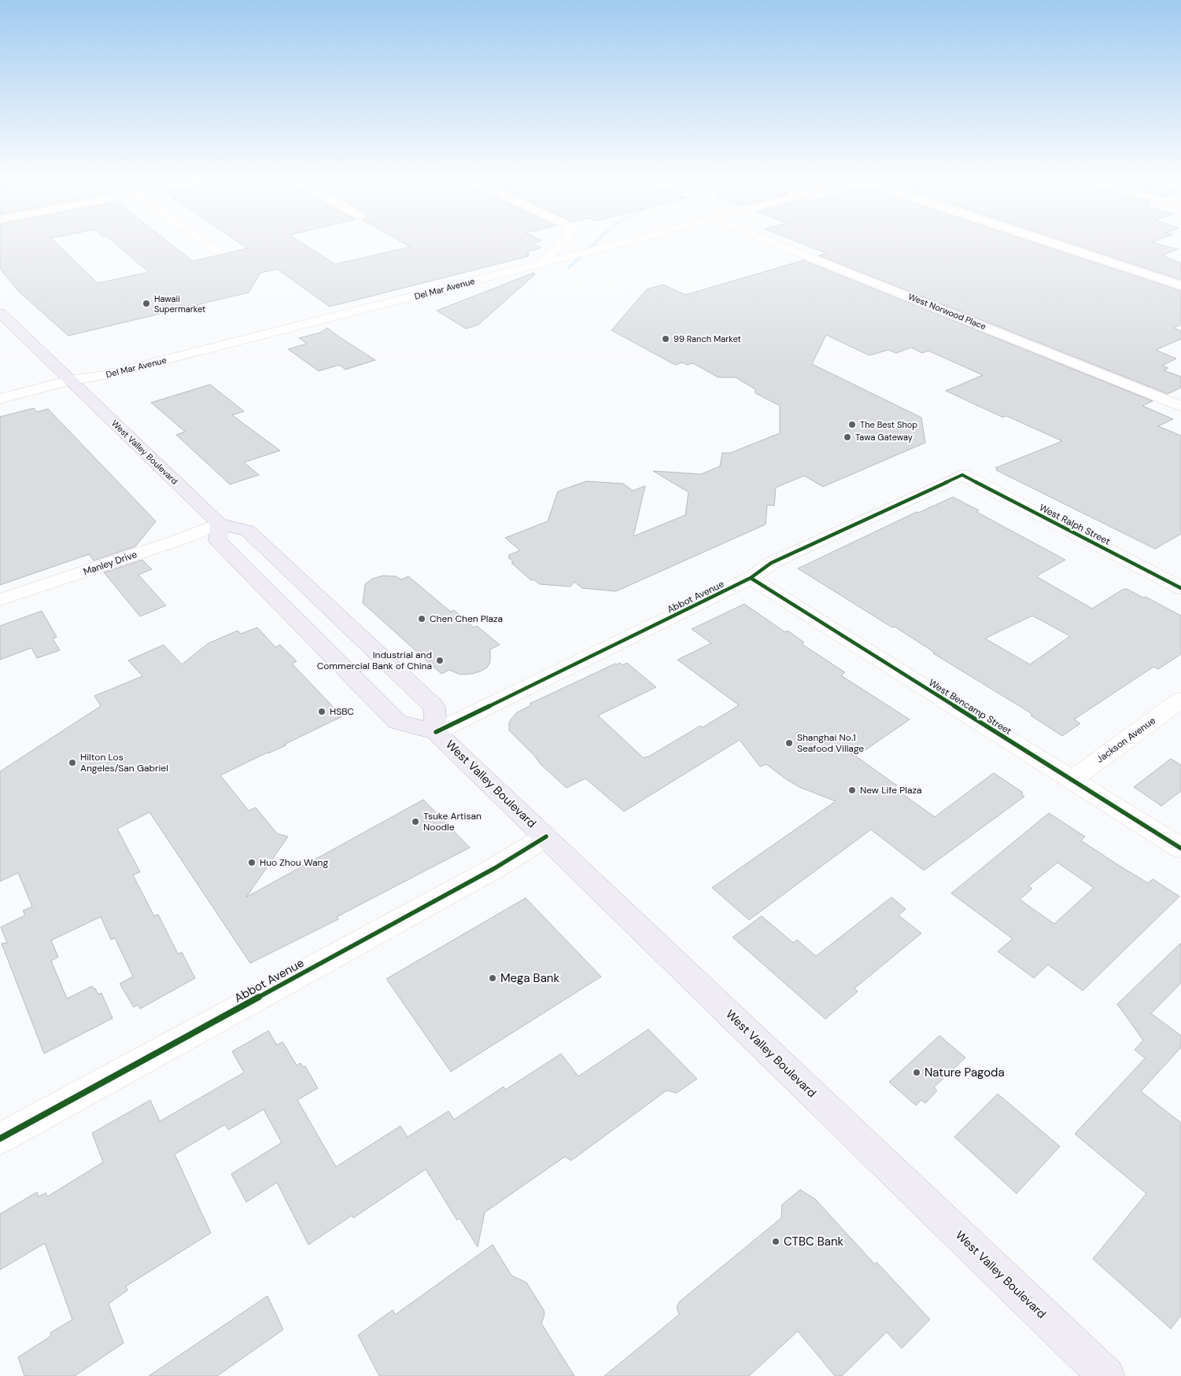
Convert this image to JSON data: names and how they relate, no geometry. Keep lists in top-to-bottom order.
{
  "streets": {
    "main road": ["West Valley Boulevard"],
    "street": [
      "Del Mar Avenue",
      "West Norwood Place",
      "West Ralph Street",
      "Manley Drive",
      "Abbot Avenue",
      "West Bencamp Street",
      "Jackson Avenue"
    ]
  },
  "crossings": [
    ["Del Mar Avenue", "West Valley Boulevard"],
    ["West Valley Boulevard", "Manley Drive"],
    ["West Valley Boulevard", "Abbot Avenue"],
    ["West Ralph Street", "Abbot Avenue"],
    ["Abbot Avenue", "West Bencamp Street"],
    ["West Bencamp Street", "Jackson Avenue"]
  ],
  "places": [
    "Hawaii Supermarket",
    "99 Ranch Market",
    "The Best Shop",
    "Tawa Gateway",
    "Chen Chen Plaza",
    "Industrial and Commercial Bank of China",
    "HSBC",
    "Shanghai No.1 Seafood Village",
    "Hilton Los Angeles/San Gabriel",
    "New Life Plaza",
    "Tsuke Artisan Noodle",
    "Huo Zhou Wang",
    "Mega Bank",
    "Nature Pagoda",
    "CTBC Bank"
  ]
}
